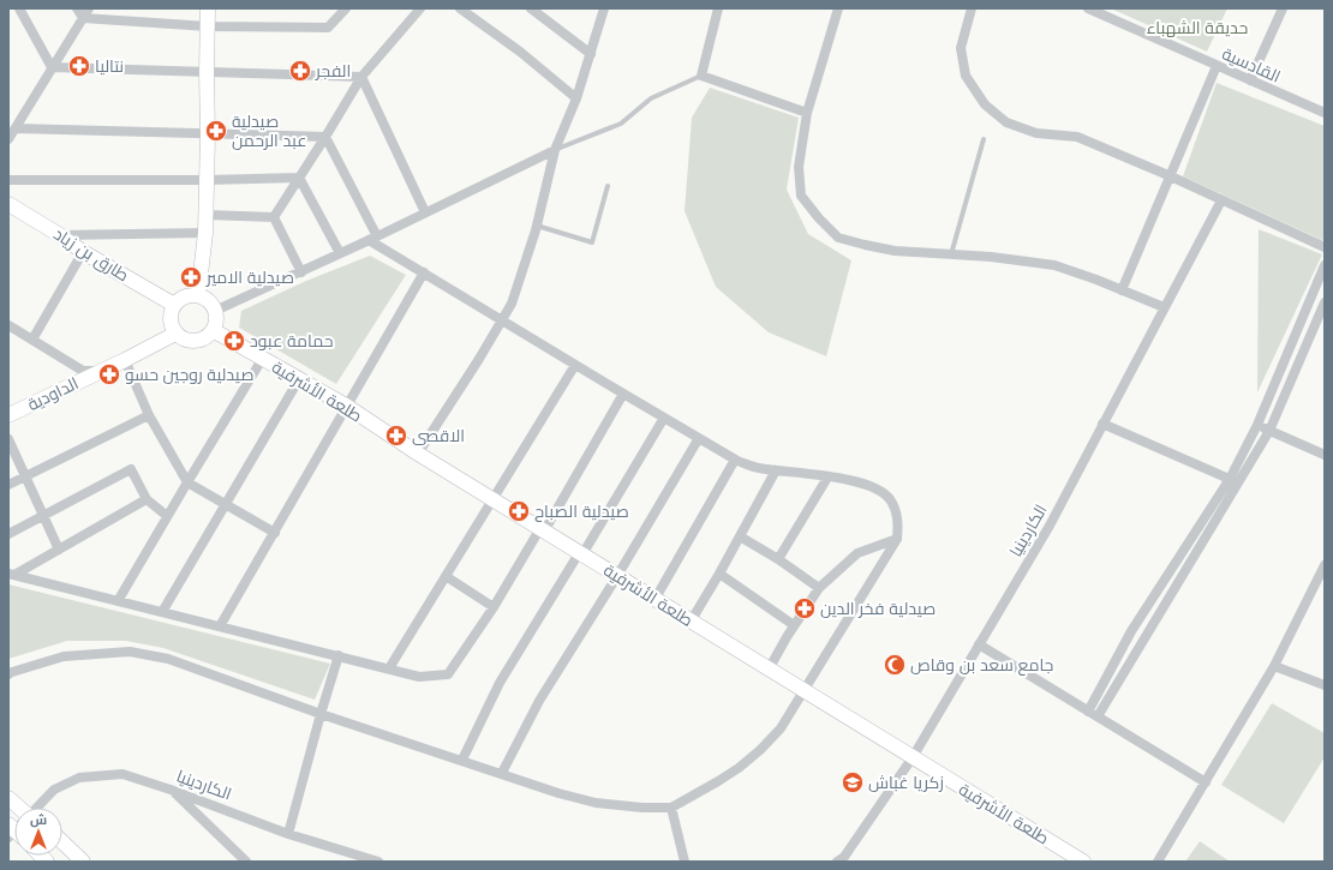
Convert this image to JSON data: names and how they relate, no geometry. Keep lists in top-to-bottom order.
{
  "streets": {
    "main road": ["طارق بن زياد", "طلعة الأشرفية", "الداودية"],
    "street": ["القادسية", "الكاردينيا"]
  },
  "crossings": [
    ["طارق بن زياد", "طلعة الأشرفية"],
    ["طارق بن زياد", "الداودية"],
    ["طلعة الأشرفية", "الداودية"],
    ["طلعة الأشرفية", "الكاردينيا"]
  ],
  "parks": ["حديقة الشهباء"],
  "places": {
    "pharmacy": [
      "نتاليا",
      "الفجر",
      "صيدلية عبد الرحمن",
      "صيدلية الامير",
      "حمامة عبود",
      "صيدلية روجين حسو",
      "الاقصى",
      "صيدلية الصباح",
      "صيدلية فخر الدين"
    ],
    "mosque": ["جامع سعد بن وقاص"],
    "school or university": ["زكريا غباش"]
  },
  "north": "top"
}
